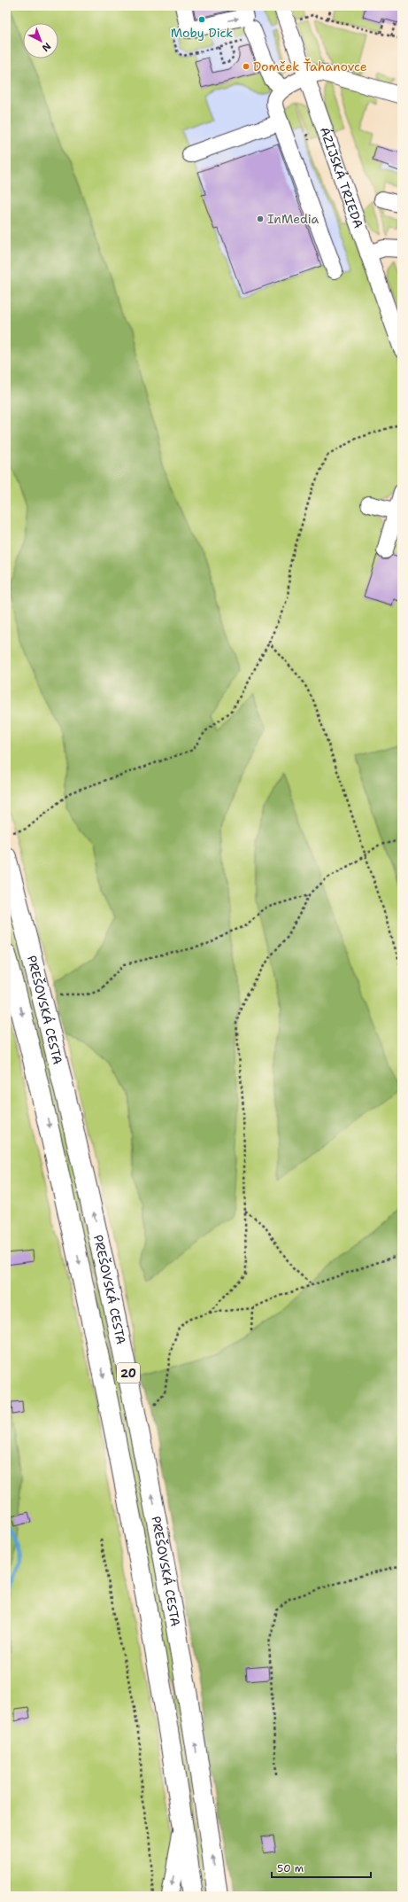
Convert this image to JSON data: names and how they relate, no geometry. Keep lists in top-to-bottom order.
{
  "streets": {
    "highway": ["PREŠOVSKÁ CESTA", "20"],
    "street": ["ÁZIJSKÁ TRIEDA"]
  },
  "places": ["Moby Dick", "Domček Ťahanovce", "InMedia"],
  "scale_bar": "50 m",
  "north": "bottom right"
}
